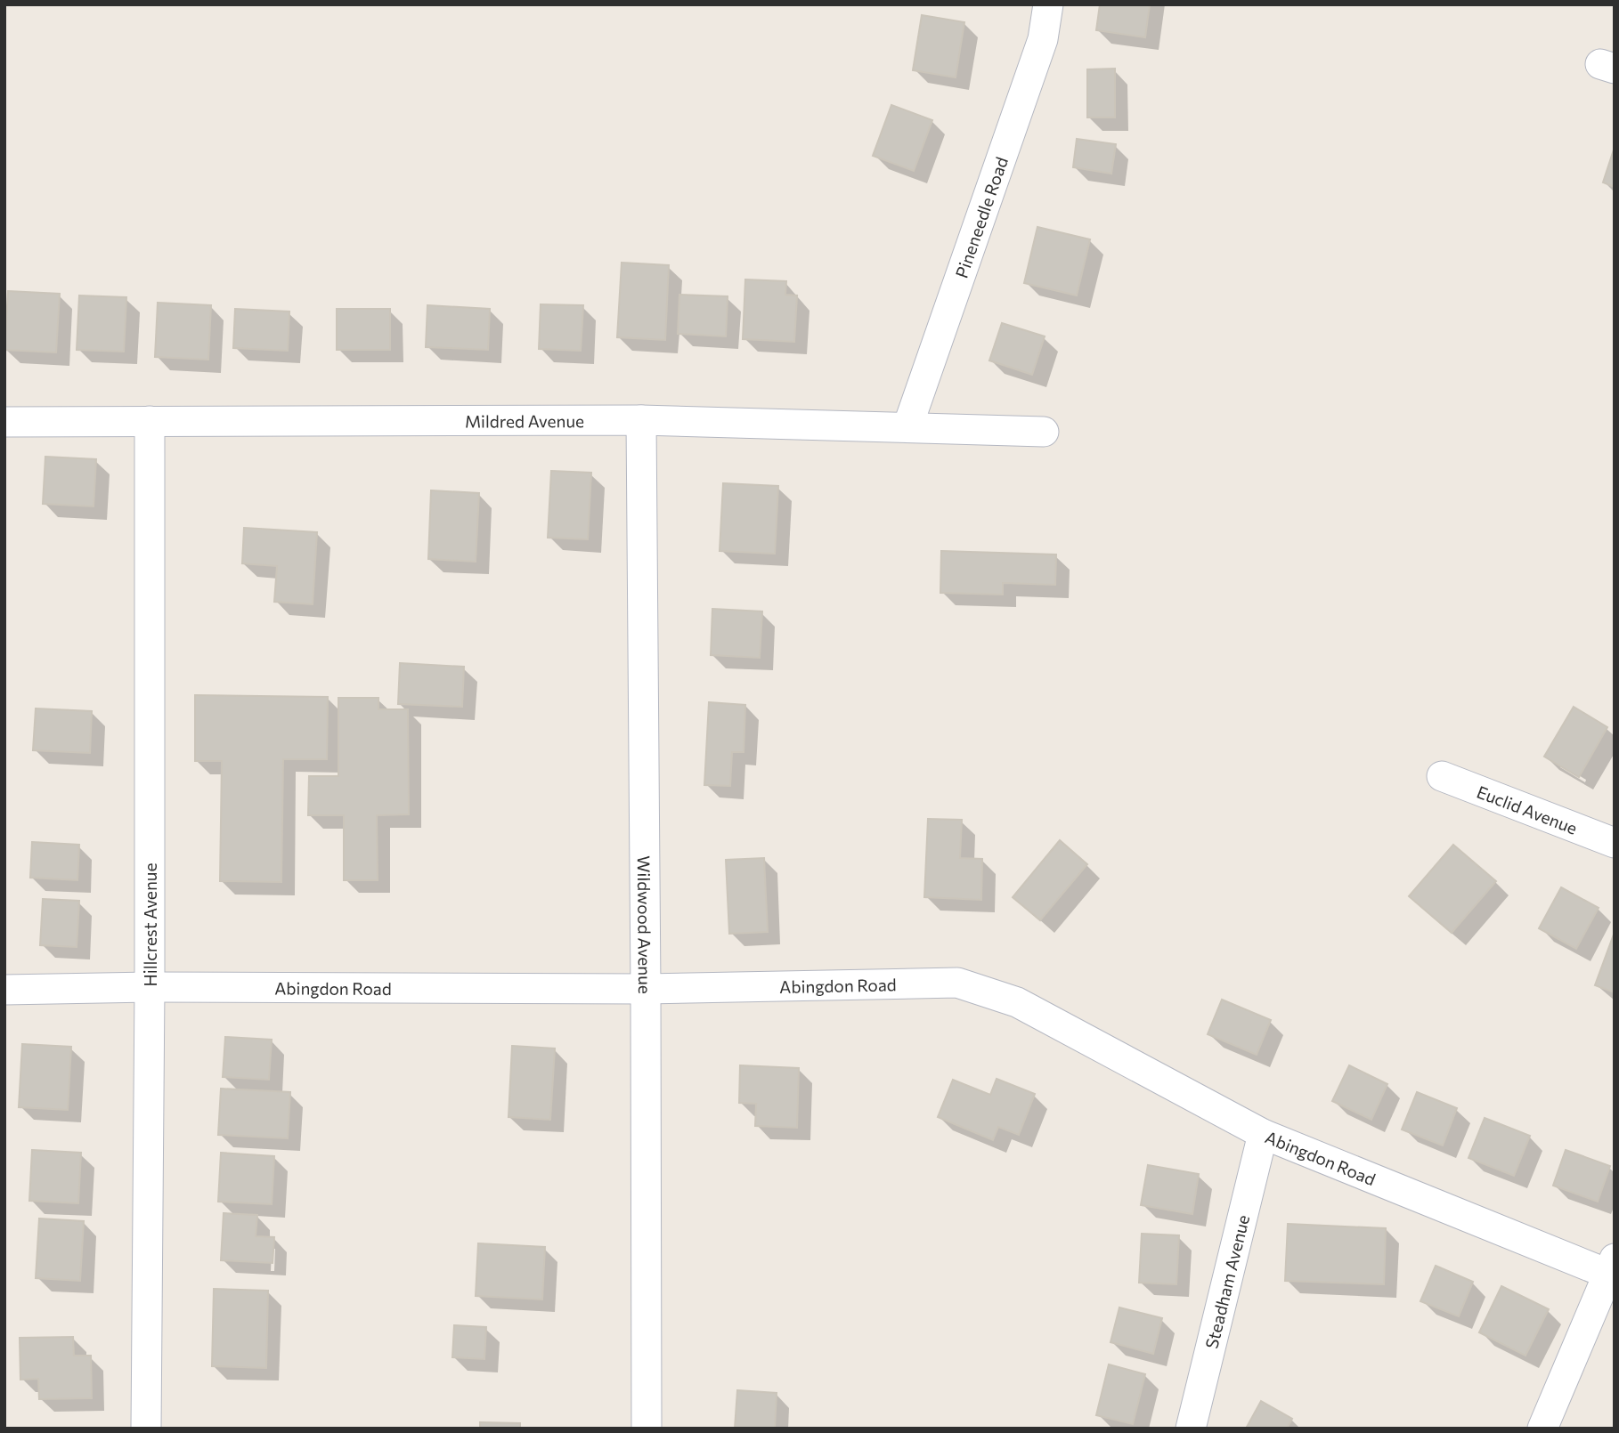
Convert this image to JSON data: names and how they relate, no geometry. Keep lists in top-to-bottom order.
{
  "streets": {
    "street": [
      "Pineneedle Road",
      "Mildred Avenue",
      "Euclid Avenue",
      "Hillcrest Avenue",
      "Wildwood Avenue",
      "Abingdon Road",
      "Steadham Avenue"
    ]
  },
  "crossings": [
    ["Pineneedle Road", "Mildred Avenue"],
    ["Mildred Avenue", "Hillcrest Avenue"],
    ["Mildred Avenue", "Wildwood Avenue"],
    ["Hillcrest Avenue", "Abingdon Road"],
    ["Wildwood Avenue", "Abingdon Road"],
    ["Abingdon Road", "Steadham Avenue"]
  ]
}
